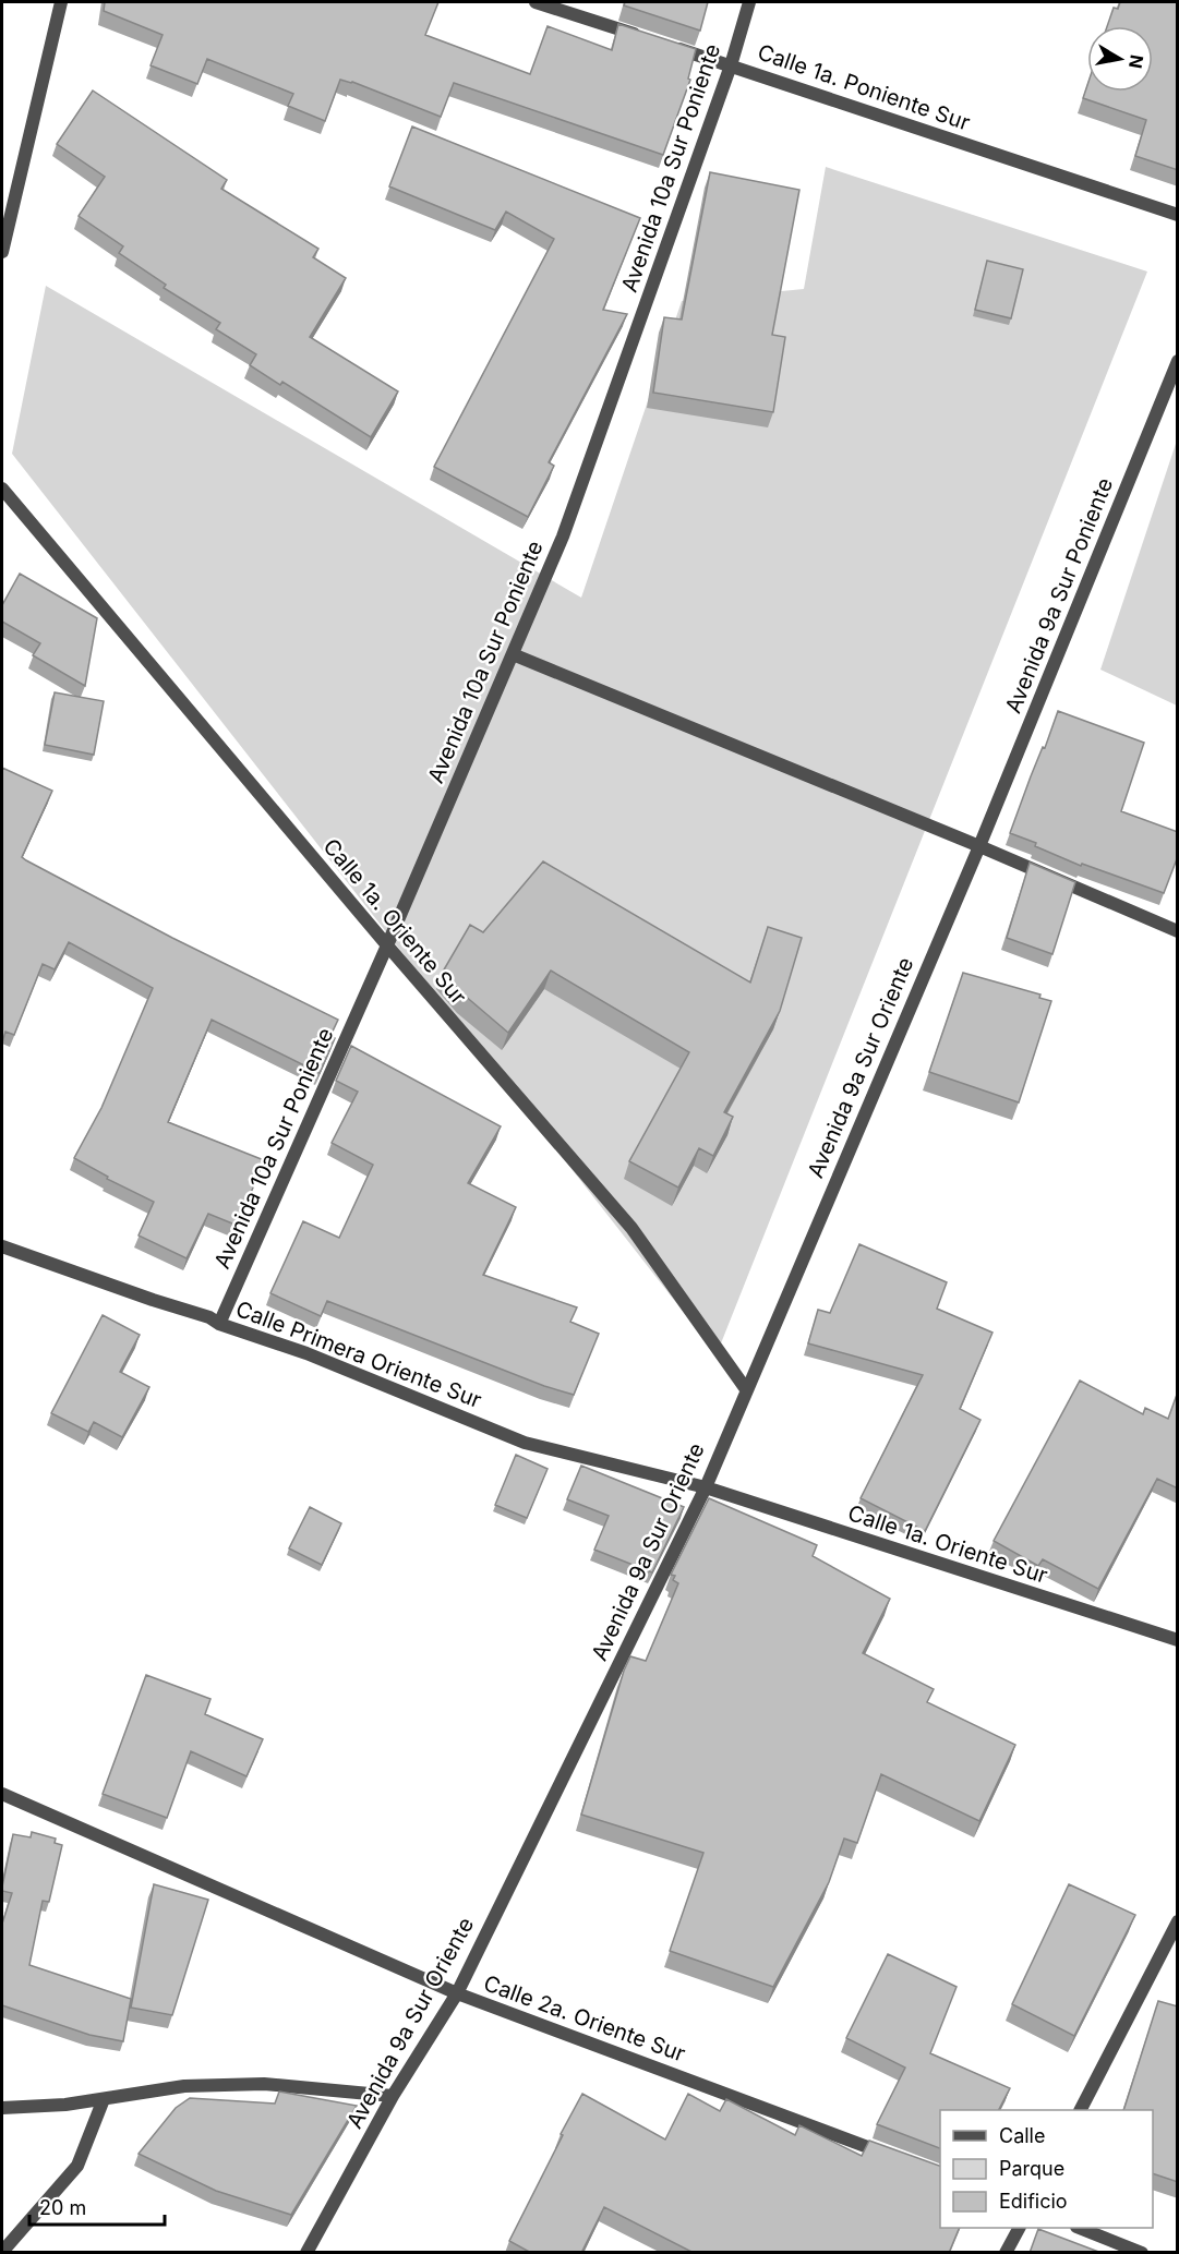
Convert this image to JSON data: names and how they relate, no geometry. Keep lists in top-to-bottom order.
{
  "streets": {
    "street": [
      "Calle 1a. Poniente Sur",
      "Avenida 10a Sur Poniente",
      "Avenida 9a Sur Poniente",
      "Calle 1a. Oriente Sur",
      "Avenida 9a Sur Oriente",
      "Calle Primera Oriente Sur",
      "Calle 2a. Oriente Sur"
    ]
  },
  "crossings": [
    ["Calle 1a. Poniente Sur", "Avenida 10a Sur Poniente"],
    ["Avenida 10a Sur Poniente", "Calle 1a. Oriente Sur"],
    ["Avenida 10a Sur Poniente", "Calle Primera Oriente Sur"],
    ["Avenida 9a Sur Poniente", "Avenida 9a Sur Oriente"],
    ["Calle 1a. Oriente Sur", "Avenida 9a Sur Oriente"],
    ["Calle 1a. Oriente Sur", "Calle Primera Oriente Sur"],
    ["Avenida 9a Sur Oriente", "Calle Primera Oriente Sur"],
    ["Avenida 9a Sur Oriente", "Calle 2a. Oriente Sur"]
  ],
  "legend": ["Calle", "Parque", "Edificio"],
  "scale_bar": "20 m",
  "north": "right"
}
